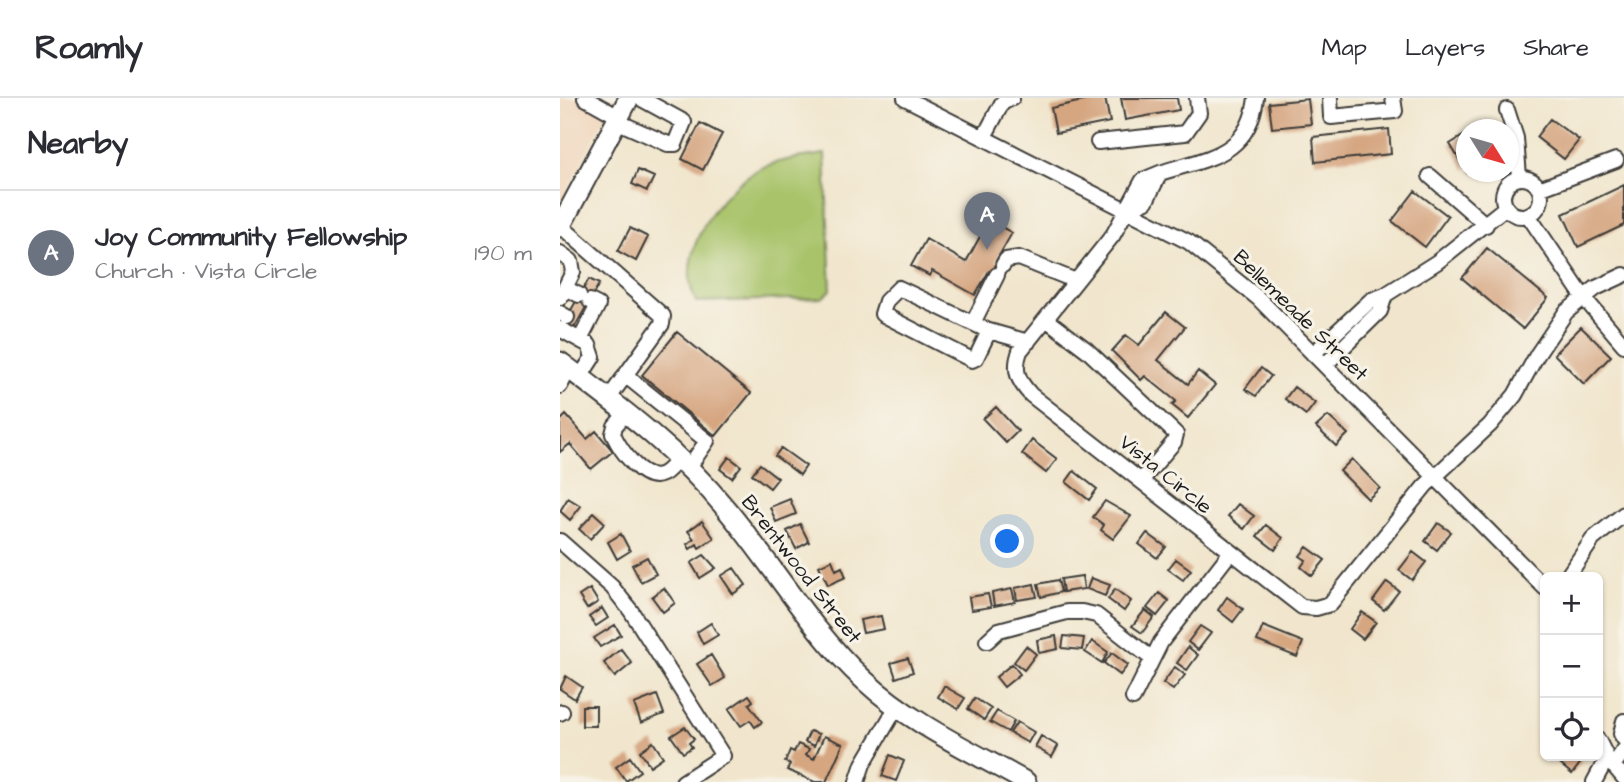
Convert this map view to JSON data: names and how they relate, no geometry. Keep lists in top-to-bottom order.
{
  "streets": {
    "main road": ["Brentwood Street"],
    "street": ["Bellemeade Street", "Vista Circle"]
  },
  "crossings": [
    ["Bellemeade Street", "Vista Circle"]
  ],
  "north": "bottom right",
  "page": {
    "header": "Roamly",
    "nav": ["Map", "Layers", "Share"],
    "heading": "Nearby",
    "list": [
      {
        "mark": "A",
        "name": "Joy Community Fellowship",
        "note": "Church · Vista Circle",
        "value": "190 m"
      }
    ],
    "pins": "A",
    "map_buttons": ["+", "−"]
  }
}
